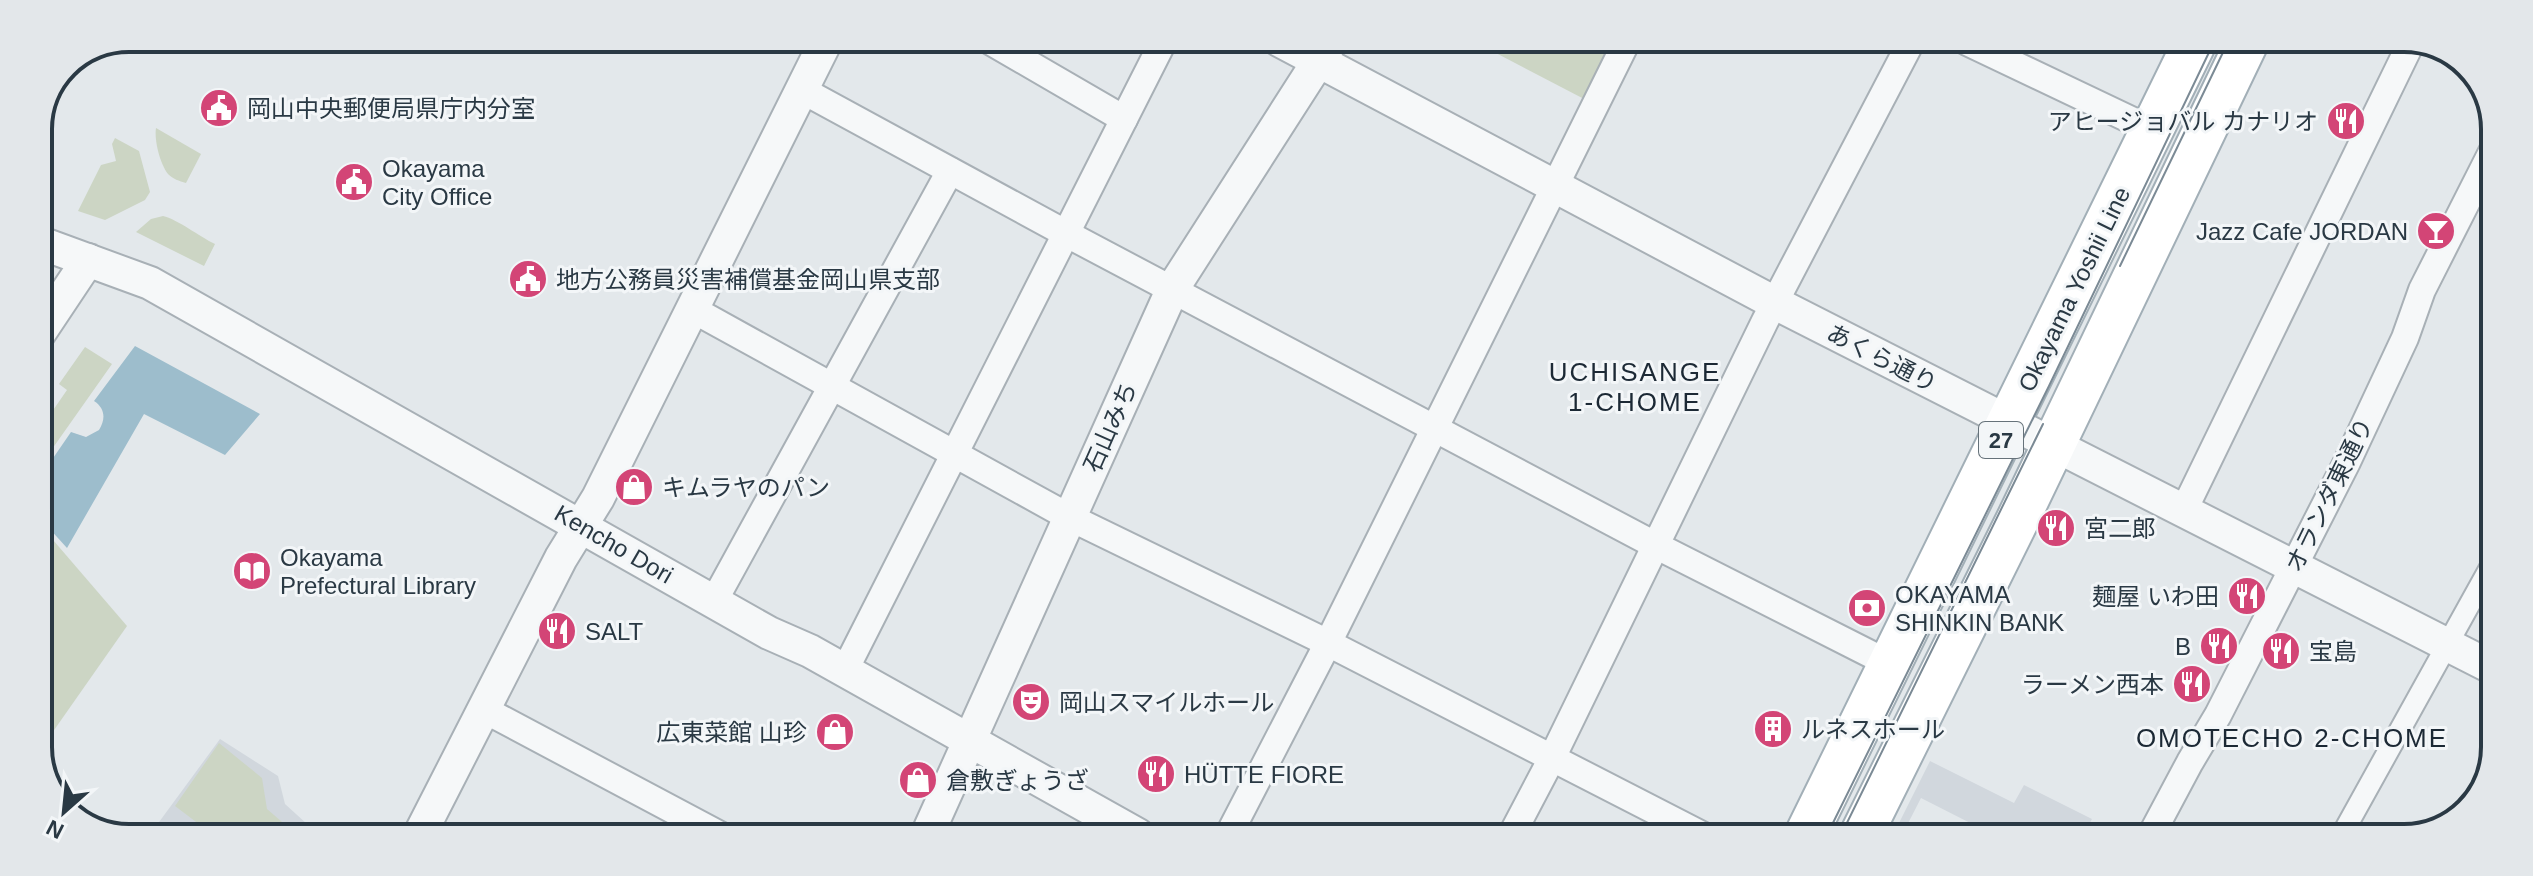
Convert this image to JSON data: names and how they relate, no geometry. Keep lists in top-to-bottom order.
{
  "streets": {
    "main road": ["Okayama Yoshii Line", "27"],
    "street": [
      "あくら通り",
      "石山みち",
      "オランダ東通り",
      "Kencho Dori"
    ]
  },
  "crossings": [
    ["Okayama Yoshii Line", "あくら通り"],
    ["あくら通り", "オランダ東通り"],
    ["石山みち", "Kencho Dori"]
  ],
  "districts": ["UCHISANGE 1-CHOME", "OMOTECHO 2-CHOME"],
  "places": {
    "public building": ["岡山中央郵便局県庁内分室", "Okayama City Office", "地方公務員災害補償基金岡山県支部"],
    "restaurant": [
      "アヒージョバル カナリオ",
      "宮二郎",
      "麺屋 いわ田",
      "SALT",
      "B",
      "宝島",
      "ラーメン西本",
      "HÜTTE FIORE"
    ],
    "bar": ["Jazz Cafe JORDAN"],
    "shop": ["キムラヤのパン", "広東菜館 山珍", "倉敷ぎょうざ"],
    "library": ["Okayama Prefectural Library"],
    "bank": ["OKAYAMA SHINKIN BANK"],
    "theatre": ["岡山スマイルホール"],
    "building": ["ルネスホール"]
  },
  "north": "bottom left"
}
